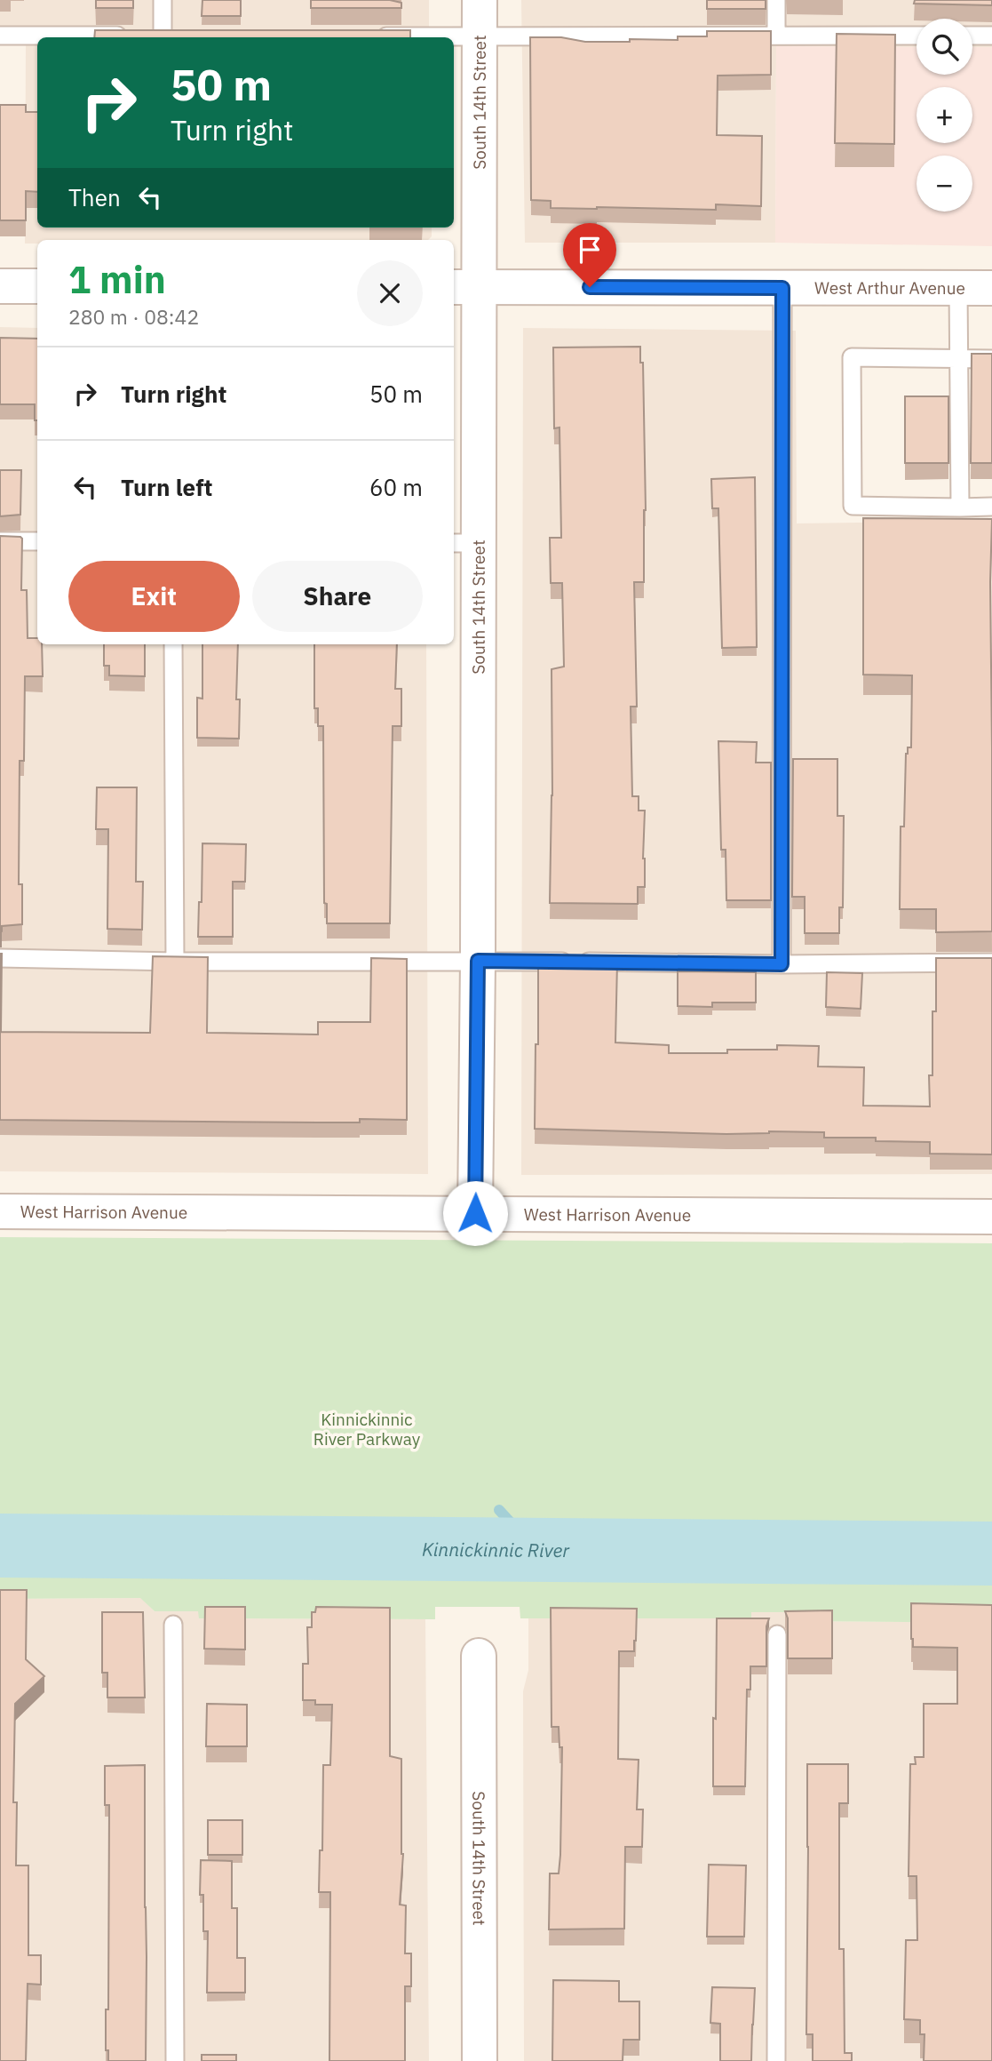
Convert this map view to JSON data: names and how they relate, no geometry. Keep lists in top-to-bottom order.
{
  "streets": {
    "street": ["South 14th Street", "West Arthur Avenue", "West Harrison Avenue"]
  },
  "crossings": [
    ["South 14th Street", "West Arthur Avenue"],
    ["South 14th Street", "West Harrison Avenue"]
  ],
  "water": ["Kinnickinnic River"],
  "parks": ["Kinnickinnic River Parkway"],
  "page": {
    "map_buttons": ["+", "−"],
    "turn": ["50 m", "Turn right"],
    "then": "Then",
    "heading": ["1 min", "280 m · 08:42"],
    "list": [
      {
        "name": "Turn right",
        "value": "50 m"
      },
      {
        "name": "Turn left",
        "value": "60 m"
      }
    ],
    "buttons": ["Exit", "Share"]
  }
}
